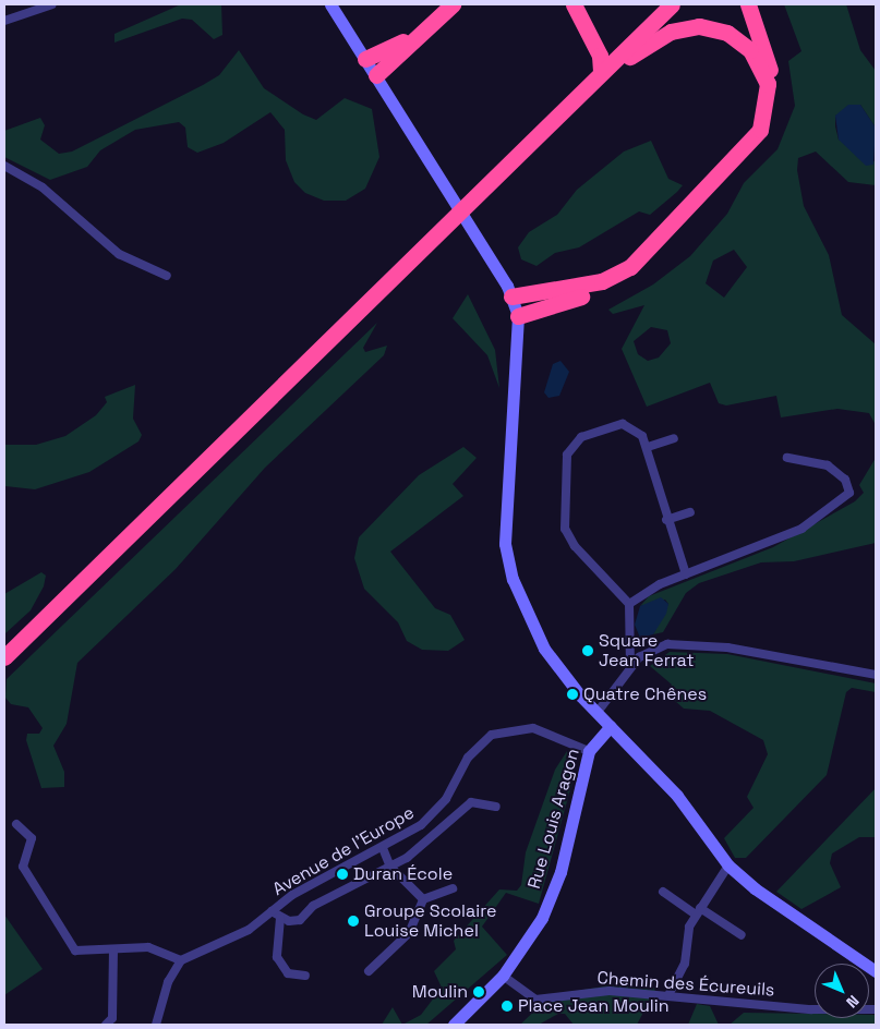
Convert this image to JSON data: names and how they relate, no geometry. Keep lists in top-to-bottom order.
{
  "streets": {
    "street": ["Rue Louis Aragon", "Avenue de l'Europe", "Chemin des Écureuils"]
  },
  "crossings": [
    ["Rue Louis Aragon", "Avenue de l'Europe"],
    ["Rue Louis Aragon", "Chemin des Écureuils"]
  ],
  "places": [
    "Square Jean Ferrat",
    "Quatre Chênes",
    "Duran École",
    "Groupe Scolaire Louise Michel",
    "Moulin",
    "Place Jean Moulin"
  ],
  "north": "bottom right"
}
